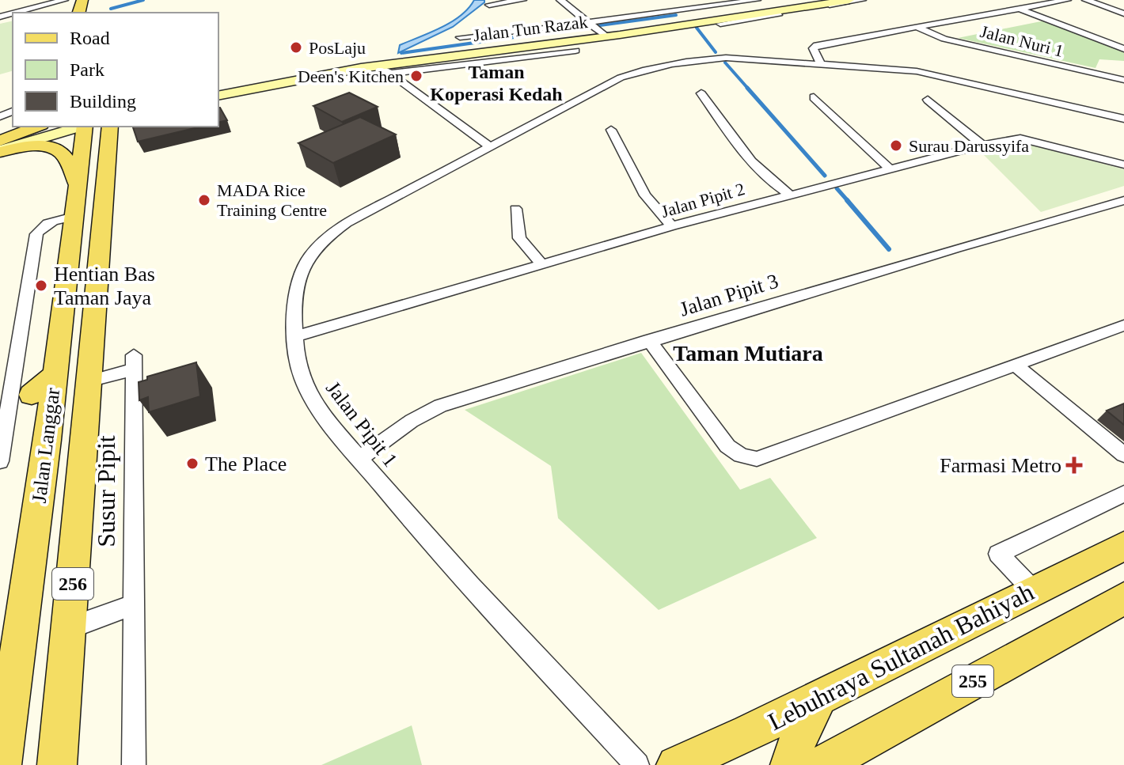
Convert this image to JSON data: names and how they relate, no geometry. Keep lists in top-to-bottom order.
{
  "streets": {
    "main road": [
      "Jalan Tun Razak",
      "Jalan Langgar",
      "256",
      "Lebuhraya Sultanah Bahiyah",
      "255"
    ],
    "street": [
      "Jalan Nuri 1",
      "Jalan Pipit 2",
      "Jalan Pipit 3",
      "Jalan Pipit 1",
      "Susur Pipit"
    ]
  },
  "crossings": [
    ["Jalan Pipit 2", "Jalan Pipit 1"],
    ["Jalan Pipit 3", "Jalan Pipit 1"],
    ["Jalan Langgar", "Susur Pipit"]
  ],
  "districts": ["Taman Koperasi Kedah", "Taman Mutiara"],
  "places": {
    "other": [
      "PosLaju",
      "Deen's Kitchen",
      "Surau Darussyifa",
      "MADA Rice Training Centre",
      "Hentian Bas Taman Jaya",
      "The Place"
    ],
    "health": ["Farmasi Metro"]
  },
  "legend": ["Road", "Park", "Building"]
}
